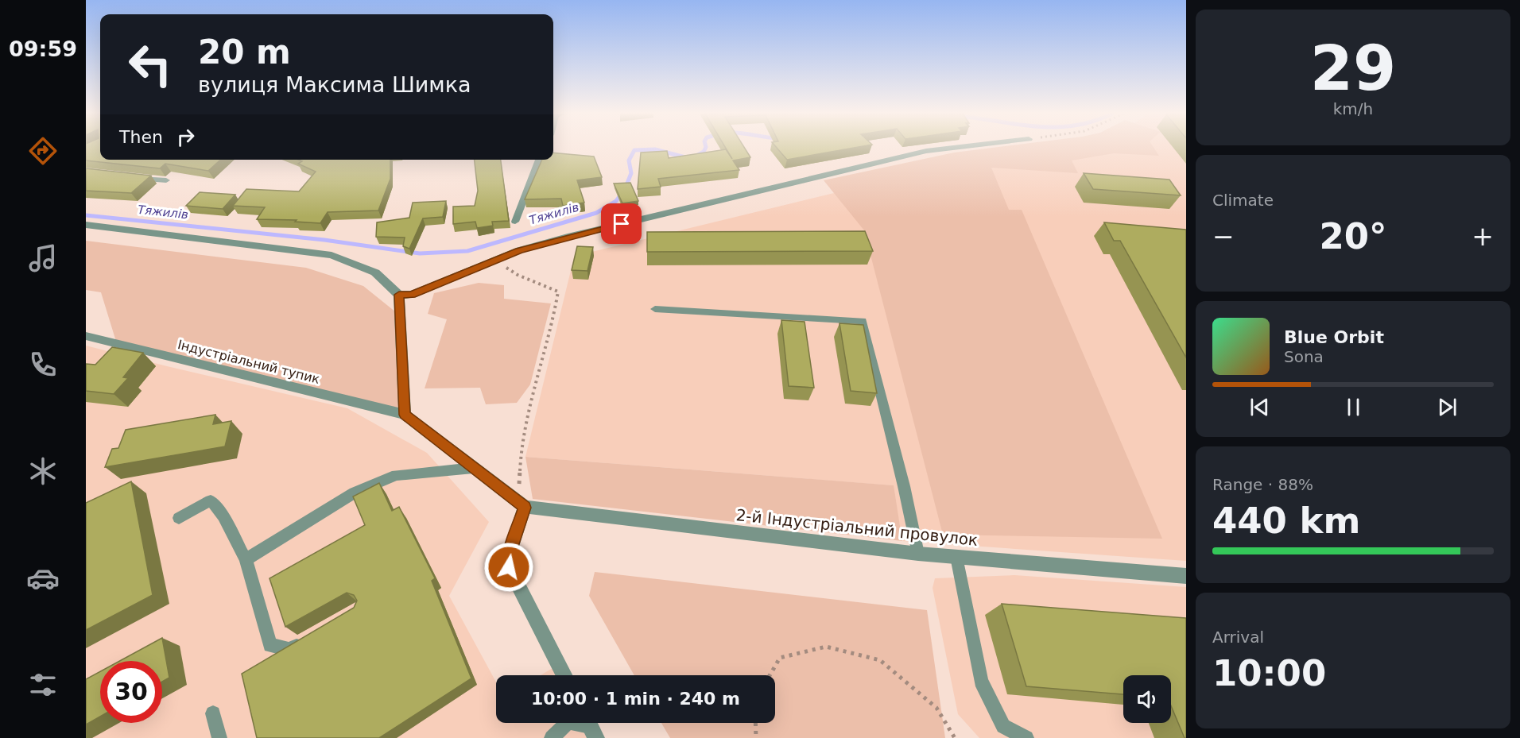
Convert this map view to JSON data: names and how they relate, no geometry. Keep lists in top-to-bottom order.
{
  "streets": {
    "street": ["Індустріальний тупик", "2-й Індустріальний провулок"]
  },
  "water": ["Тяжилів"],
  "page": {
    "tabs": "09:59",
    "tile": [
      ["29", "km/h"],
      "Climate",
      ["Range · 88%", "440 km"],
      ["Arrival", "10:00"]
    ],
    "turn": ["20 m", "вулиця Максима Шимка"],
    "then": "Then",
    "heat": ["−", "20°", "+"],
    "song": ["Blue Orbit", "Sona"],
    "limit": "30",
    "trip": "10:00 · 1 min · 240 m"
  }
}
